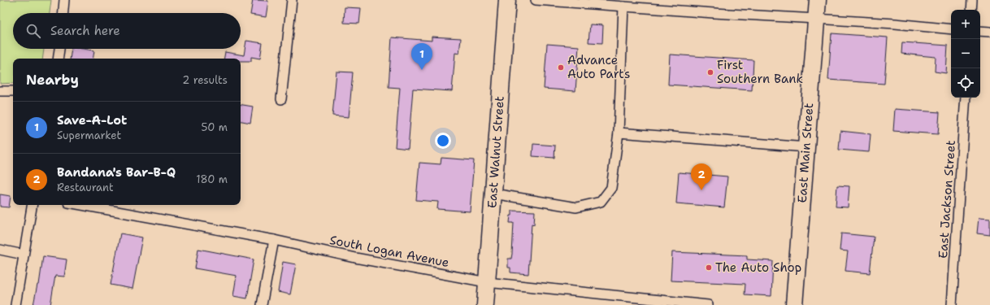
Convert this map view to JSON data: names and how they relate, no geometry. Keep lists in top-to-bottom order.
{
  "streets": {
    "highway": ["East Walnut Street", "East Main Street"],
    "street": ["East Jackson Street", "South Logan Avenue"]
  },
  "crossings": [
    ["East Walnut Street", "South Logan Avenue"]
  ],
  "places": ["Advance Auto Parts", "First Southern Bank", "The Auto Shop"],
  "page": {
    "map_buttons": ["+", "−"],
    "search": "Search here",
    "pins": ["1", "2"],
    "heading": ["Nearby", "2 results"],
    "list": [
      {
        "mark": "1",
        "name": "Save-A-Lot",
        "note": "Supermarket",
        "value": "50 m"
      },
      {
        "mark": "2",
        "name": "Bandana's Bar-B-Q",
        "note": "Restaurant",
        "value": "180 m"
      }
    ]
  }
}
